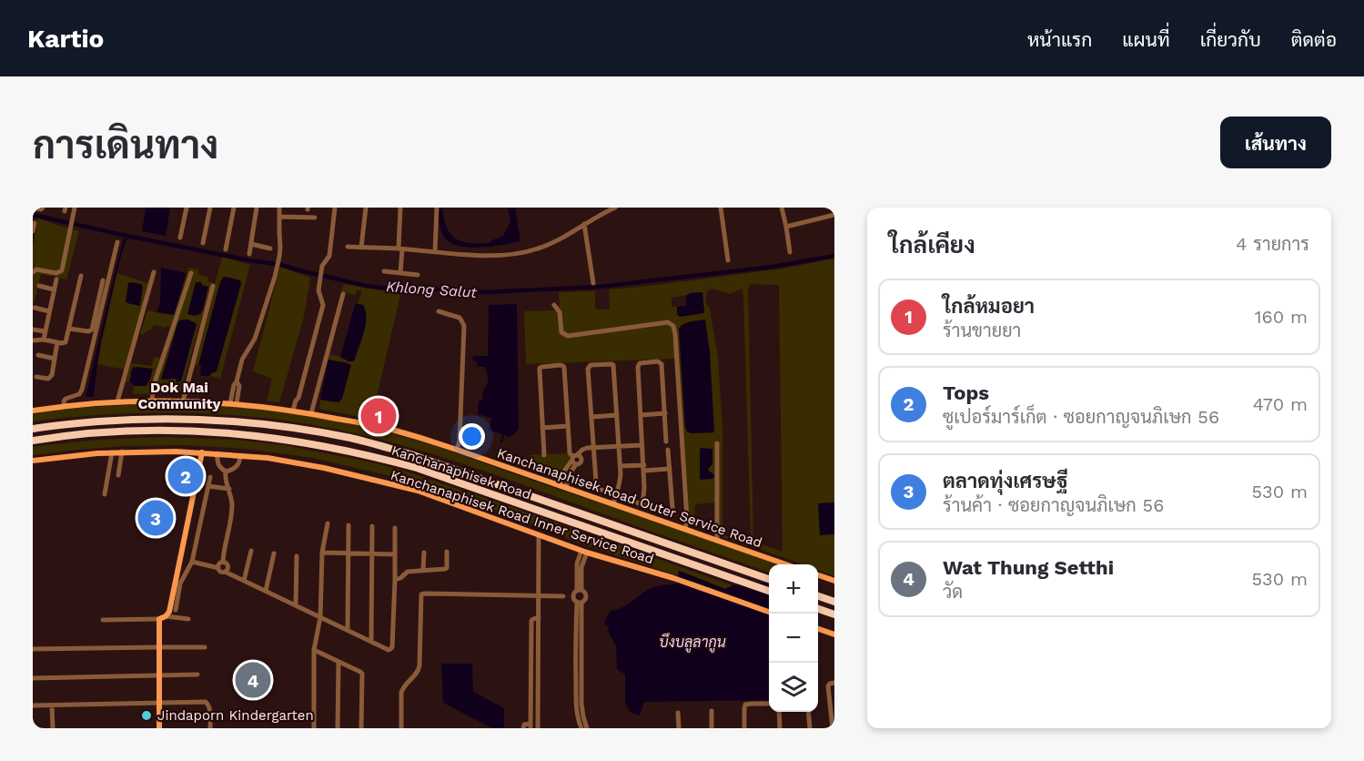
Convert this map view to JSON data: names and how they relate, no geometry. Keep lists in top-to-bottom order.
{
  "streets": {
    "highway": ["Kanchanaphisek Road"],
    "main road": ["Kanchanaphisek Road Outer Service Road", "Kanchanaphisek Road Inner Service Road"]
  },
  "districts": ["Dok Mai Community"],
  "water": ["Khlong Salut", "บึงบลูลากูน"],
  "places": ["Jindaporn Kindergarten"],
  "page": {
    "header": "Kartio",
    "nav": [
      "หน้าแรก",
      "แผนที่",
      "เกี่ยวกับ",
      "ติดต่อ"
    ],
    "buttons": "เส้นทาง",
    "title": "การเดินทาง",
    "heading": ["ใกล้เคียง", "4 รายการ"],
    "list": [
      {
        "mark": "1",
        "name": "ใกล้หมอยา",
        "note": "ร้านขายยา",
        "value": "160 m"
      },
      {
        "mark": "2",
        "name": "Tops",
        "note": "ซูเปอร์มาร์เก็ต · ซอยกาญจนภิเษก 56",
        "value": "470 m"
      },
      {
        "mark": "3",
        "name": "ตลาดทุ่งเศรษฐี",
        "note": "ร้านค้า · ซอยกาญจนภิเษก 56",
        "value": "530 m"
      },
      {
        "mark": "4",
        "name": "Wat Thung Setthi",
        "note": "วัด",
        "value": "530 m"
      }
    ],
    "pins": [
      "1",
      "2",
      "3",
      "4"
    ],
    "map_buttons": ["+", "−"]
  }
}
